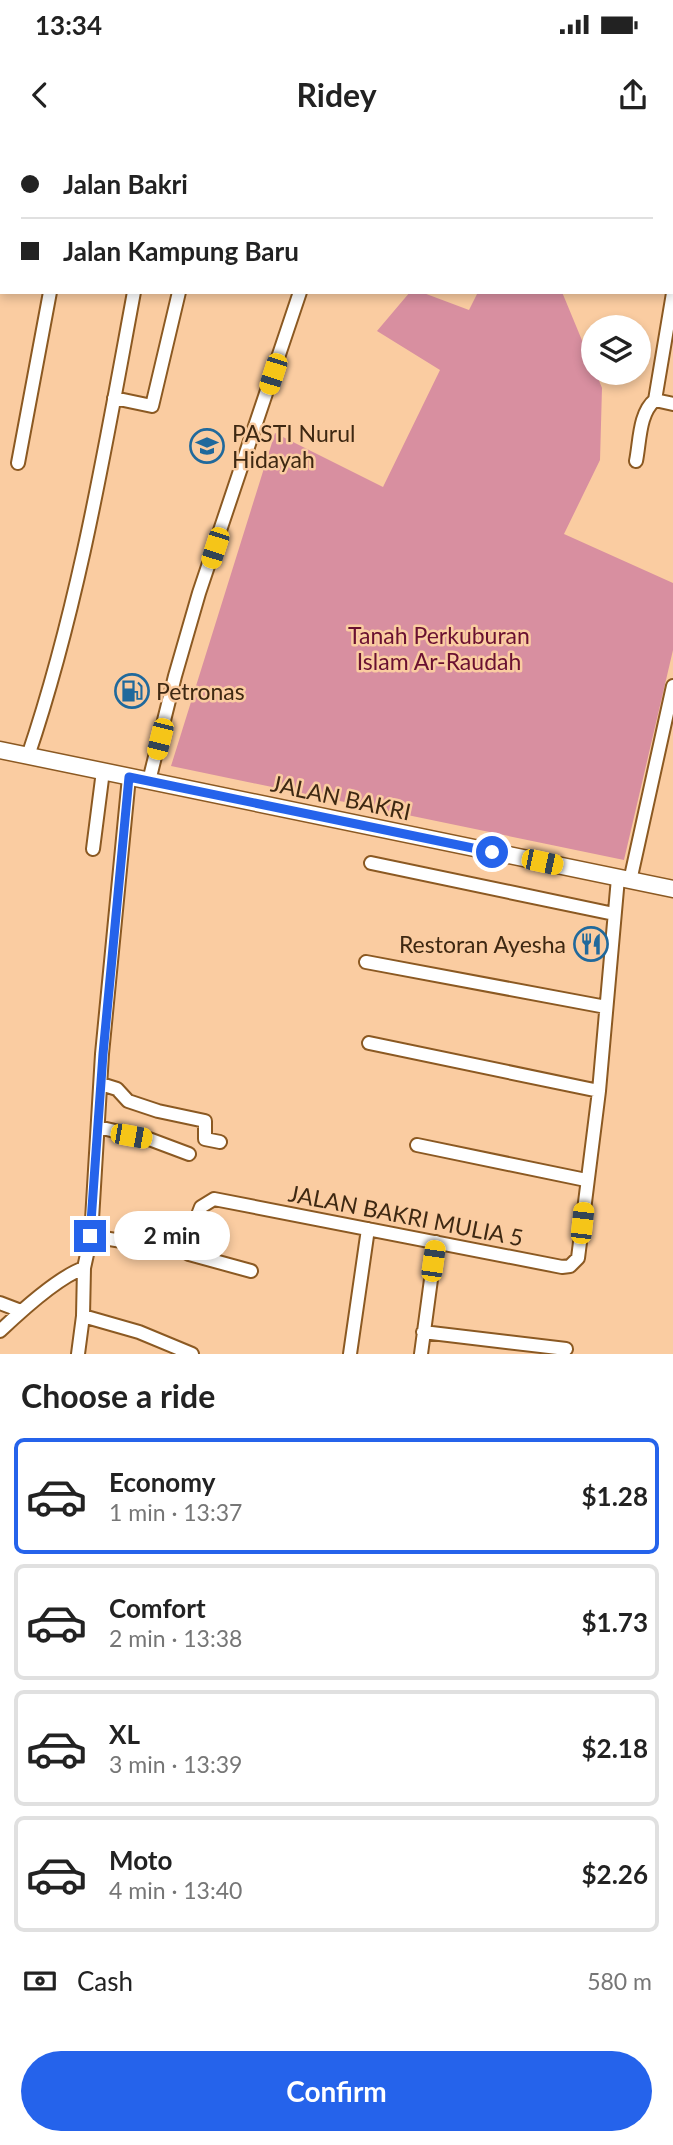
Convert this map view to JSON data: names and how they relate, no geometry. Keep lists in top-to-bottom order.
{
  "streets": {
    "main road": ["JALAN BAKRI"],
    "street": ["JALAN BAKRI MULIA 5"]
  },
  "parks": ["Tanah Perkuburan Islam Ar-Raudah"],
  "places": {
    "school or university": ["PASTI Nurul Hidayah"],
    "fuel station": ["Petronas"],
    "restaurant": ["Restoran Ayesha"]
  },
  "page": {
    "status": "13:34",
    "header": "Ridey",
    "banner": ["Jalan Bakri", "Jalan Kampung Baru"],
    "bubble": "2 min",
    "heading": "Choose a ride",
    "list": [
      {
        "name": "Economy",
        "note": "1 min · 13:37",
        "value": "$1.28"
      },
      {
        "name": "Comfort",
        "note": "2 min · 13:38",
        "value": "$1.73"
      },
      {
        "name": "XL",
        "note": "3 min · 13:39",
        "value": "$2.18"
      },
      {
        "name": "Moto",
        "note": "4 min · 13:40",
        "value": "$2.26"
      }
    ],
    "pay": ["Cash", "580 m"],
    "buttons": "Confirm"
  }
}
